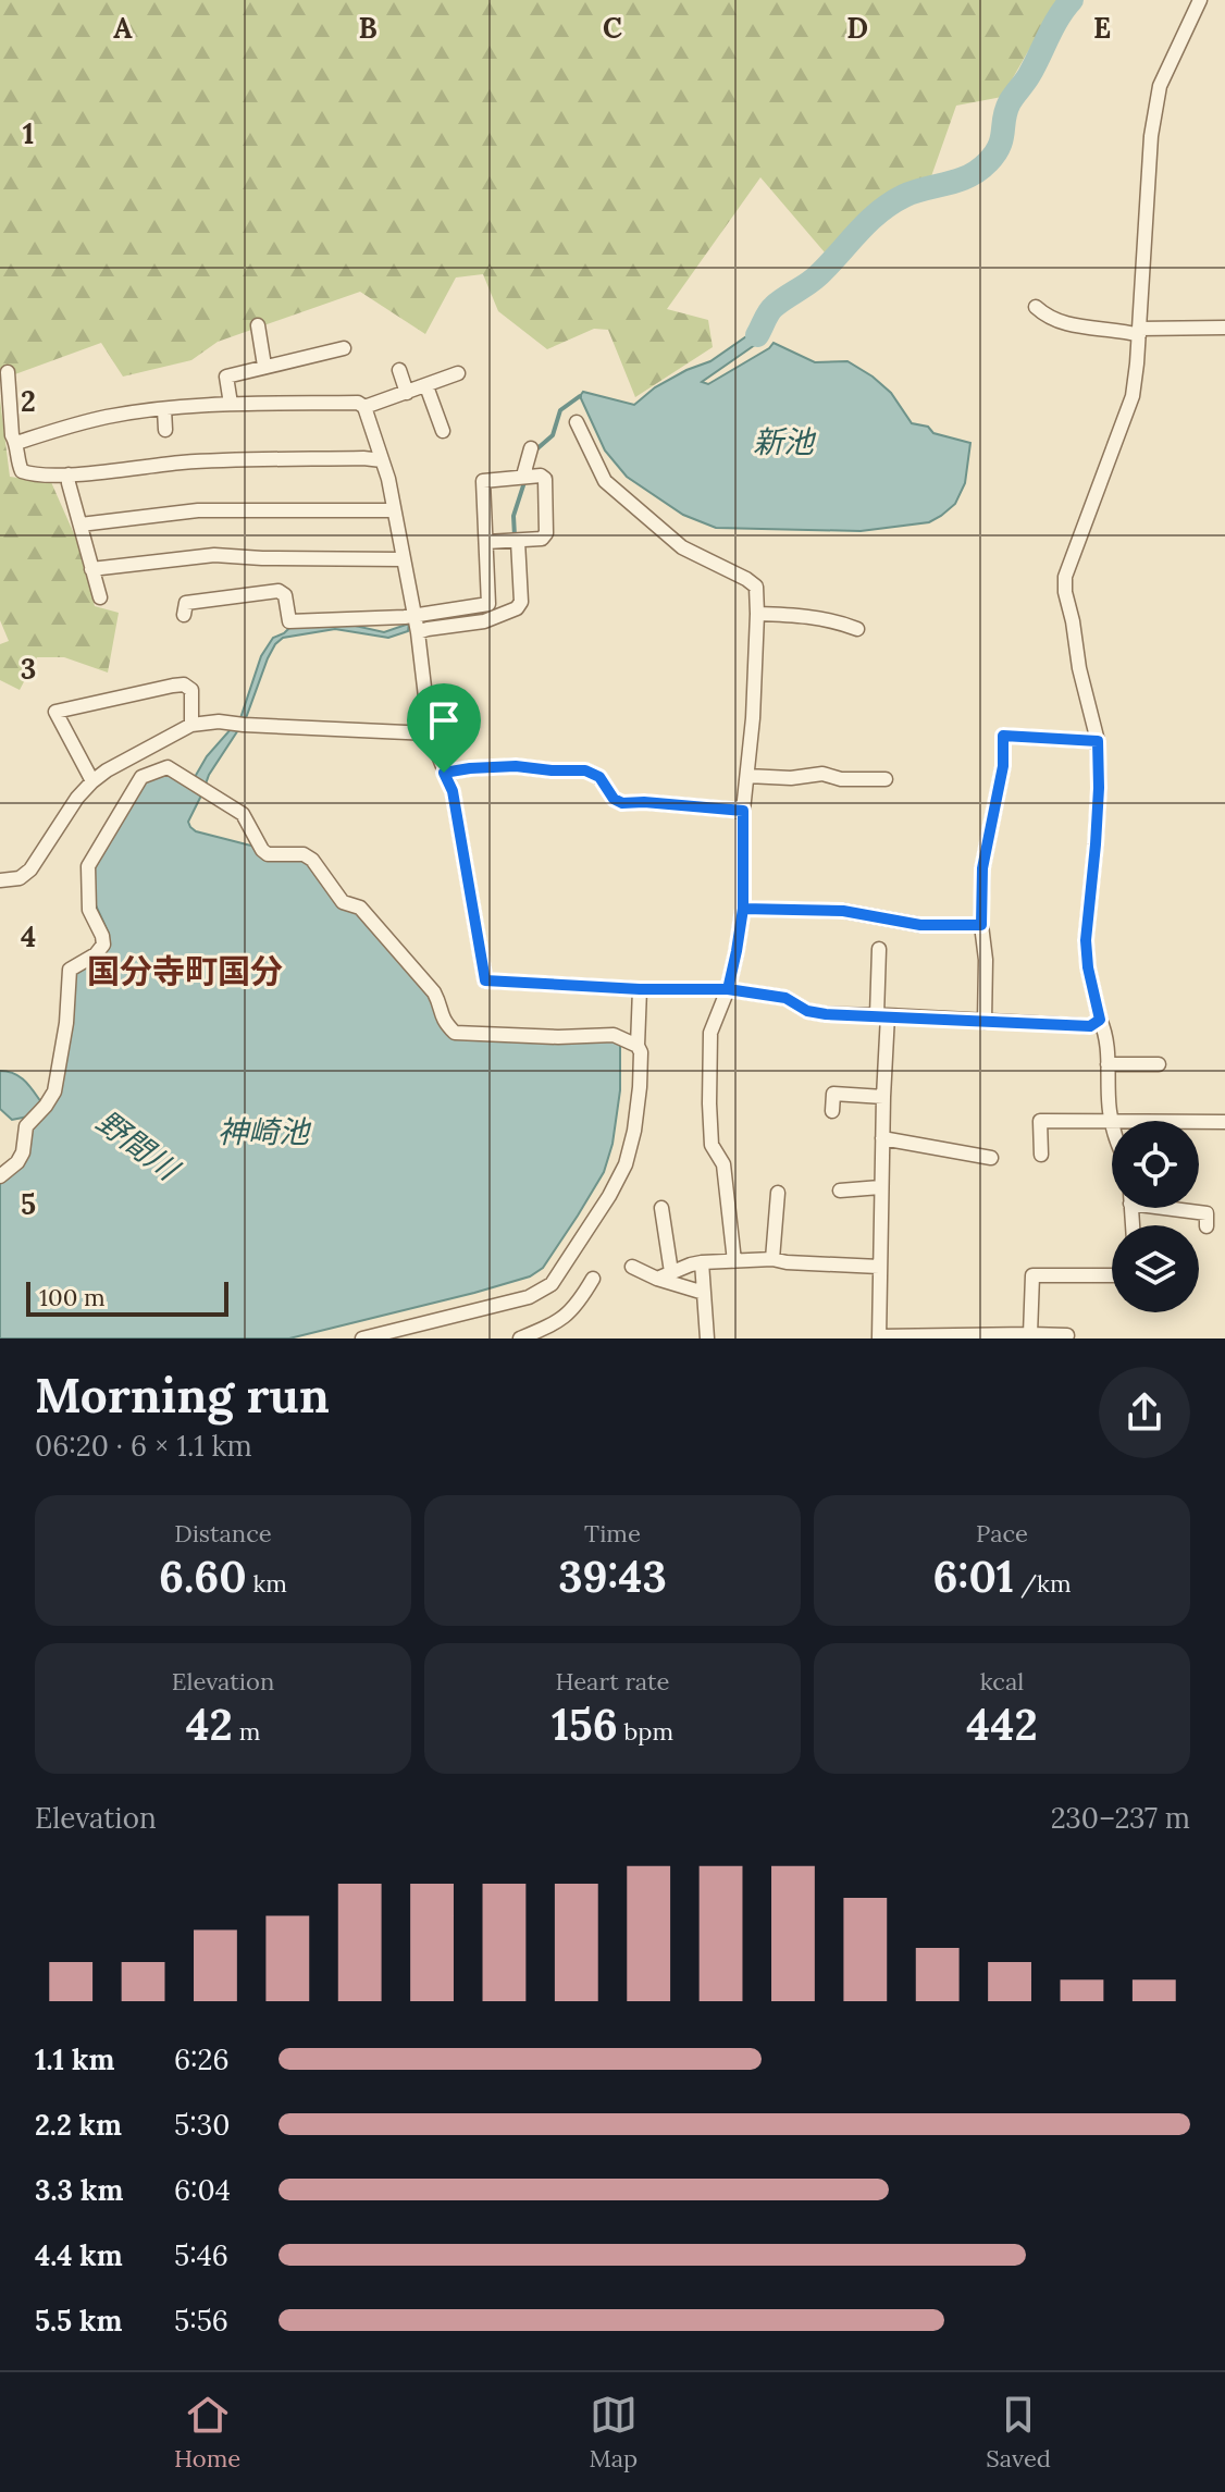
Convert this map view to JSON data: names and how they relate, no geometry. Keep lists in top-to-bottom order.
{
  "districts": ["国分寺町国分"],
  "water": ["新池", "神崎池", "野間川"],
  "scale_bar": "100 m",
  "page": {
    "scale": "100 m",
    "heading": ["Morning run", "06:20 · 6 × 1.1 km"],
    "stats": [
      ["Distance", "6.60 km"],
      ["Time", "39:43"],
      ["Pace", "6:01 /km"],
      ["Elevation", "42 m"],
      ["Heart rate", "156 bpm"],
      ["kcal", "442"]
    ],
    "chart": ["Elevation", "230–237 m"],
    "list": [
      {
        "name": "1.1 km",
        "note": "6:26"
      },
      {
        "name": "2.2 km",
        "note": "5:30"
      },
      {
        "name": "3.3 km",
        "note": "6:04"
      },
      {
        "name": "4.4 km",
        "note": "5:46"
      },
      {
        "name": "5.5 km",
        "note": "5:56"
      }
    ],
    "tabs": ["Home", "Map", "Saved"]
  },
  "grid": {
    "columns": [
      "A",
      "B",
      "C",
      "D",
      "E"
    ],
    "rows": [
      "1",
      "2",
      "3",
      "4",
      "5"
    ]
  }
}
